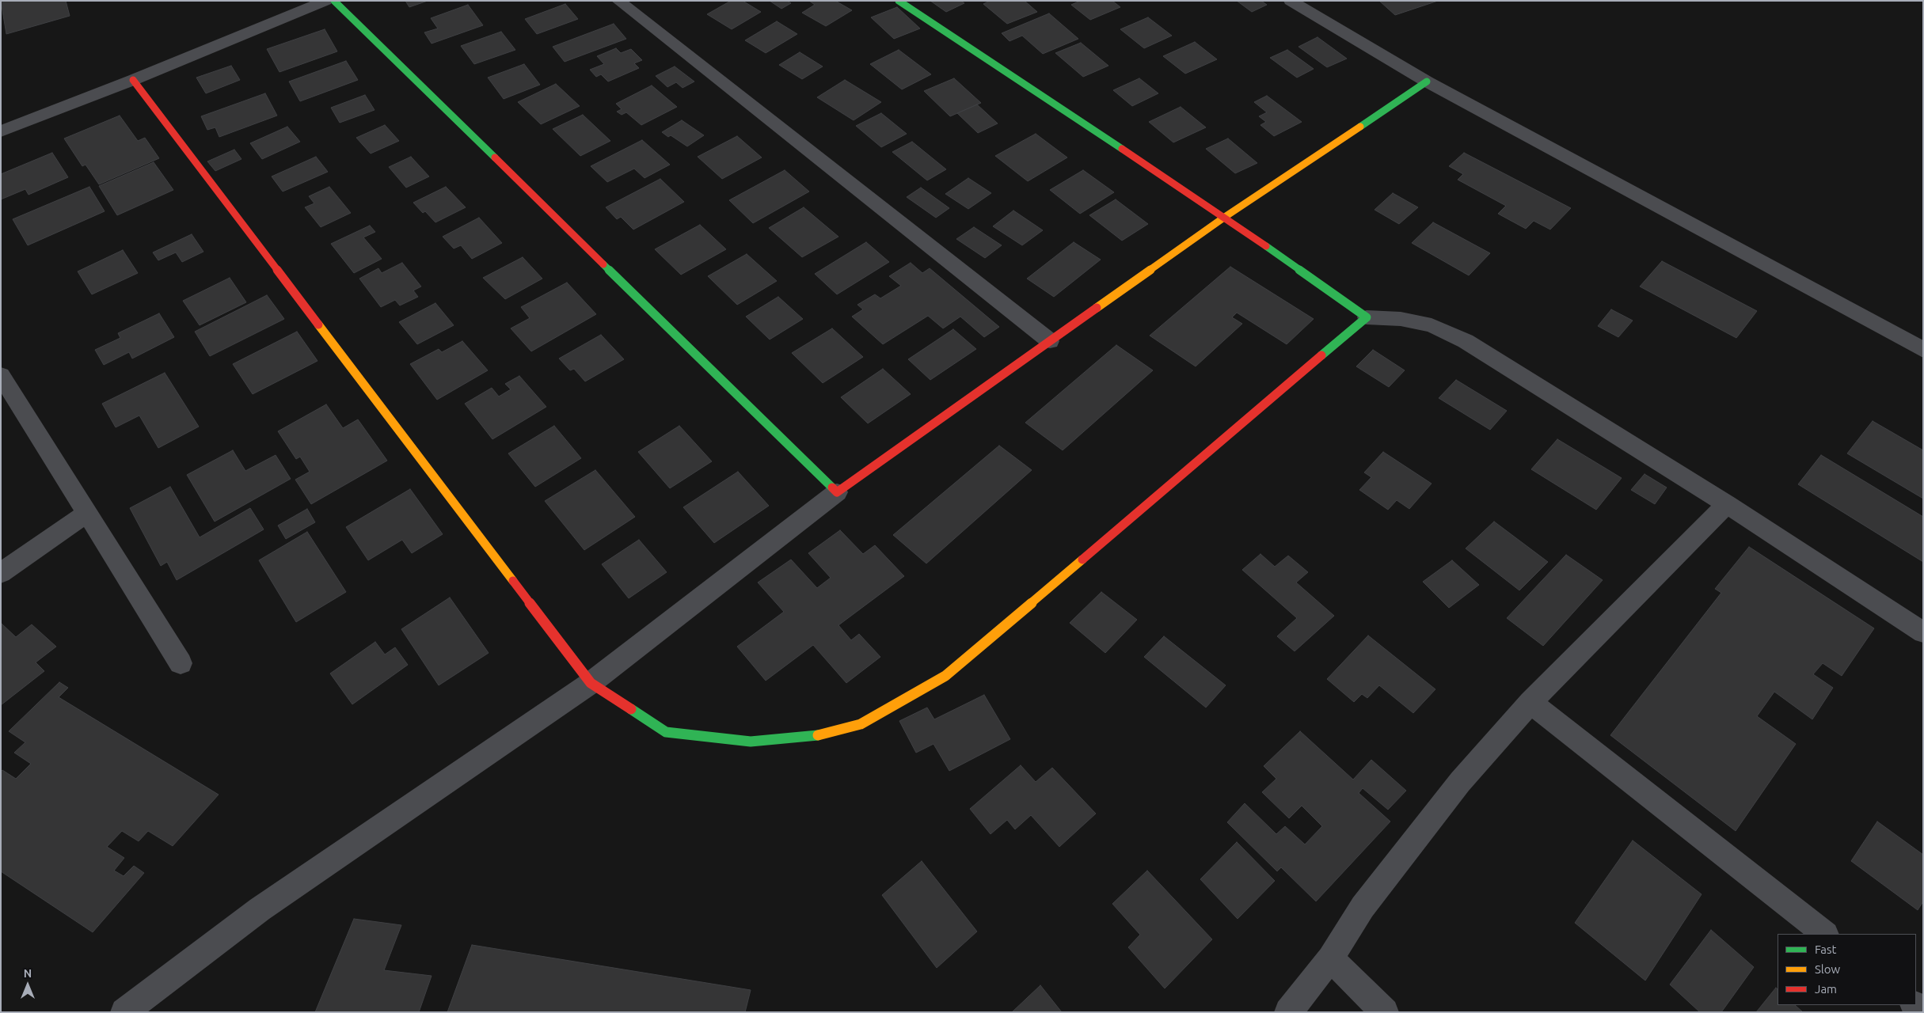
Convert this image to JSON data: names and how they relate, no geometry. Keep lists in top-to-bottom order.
{
  "legend": ["Fast", "Slow", "Jam"],
  "north": "top"
}
